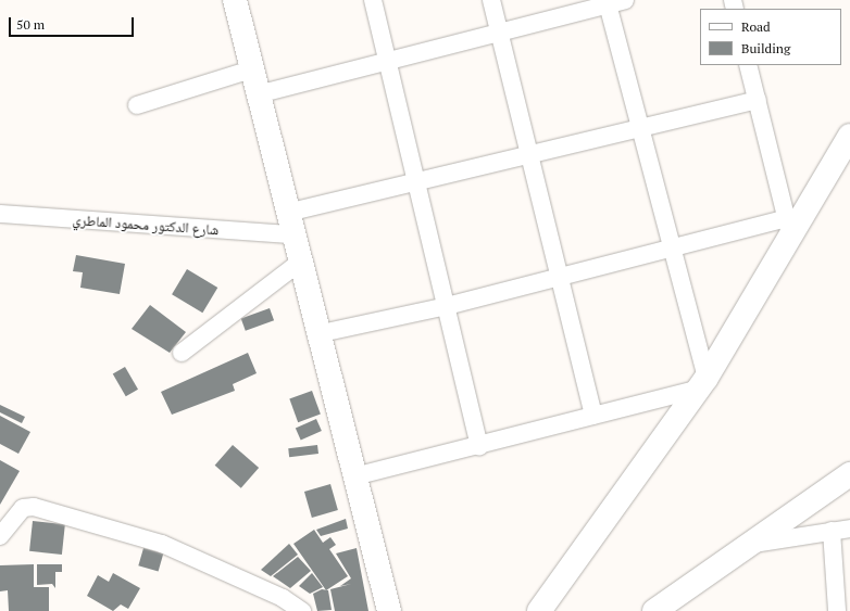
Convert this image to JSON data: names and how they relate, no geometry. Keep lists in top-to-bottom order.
{
  "streets": {
    "street": ["شارع الدكتور محمود الماطري"]
  },
  "legend": ["Road", "Building"],
  "scale_bar": "50 m"
}
